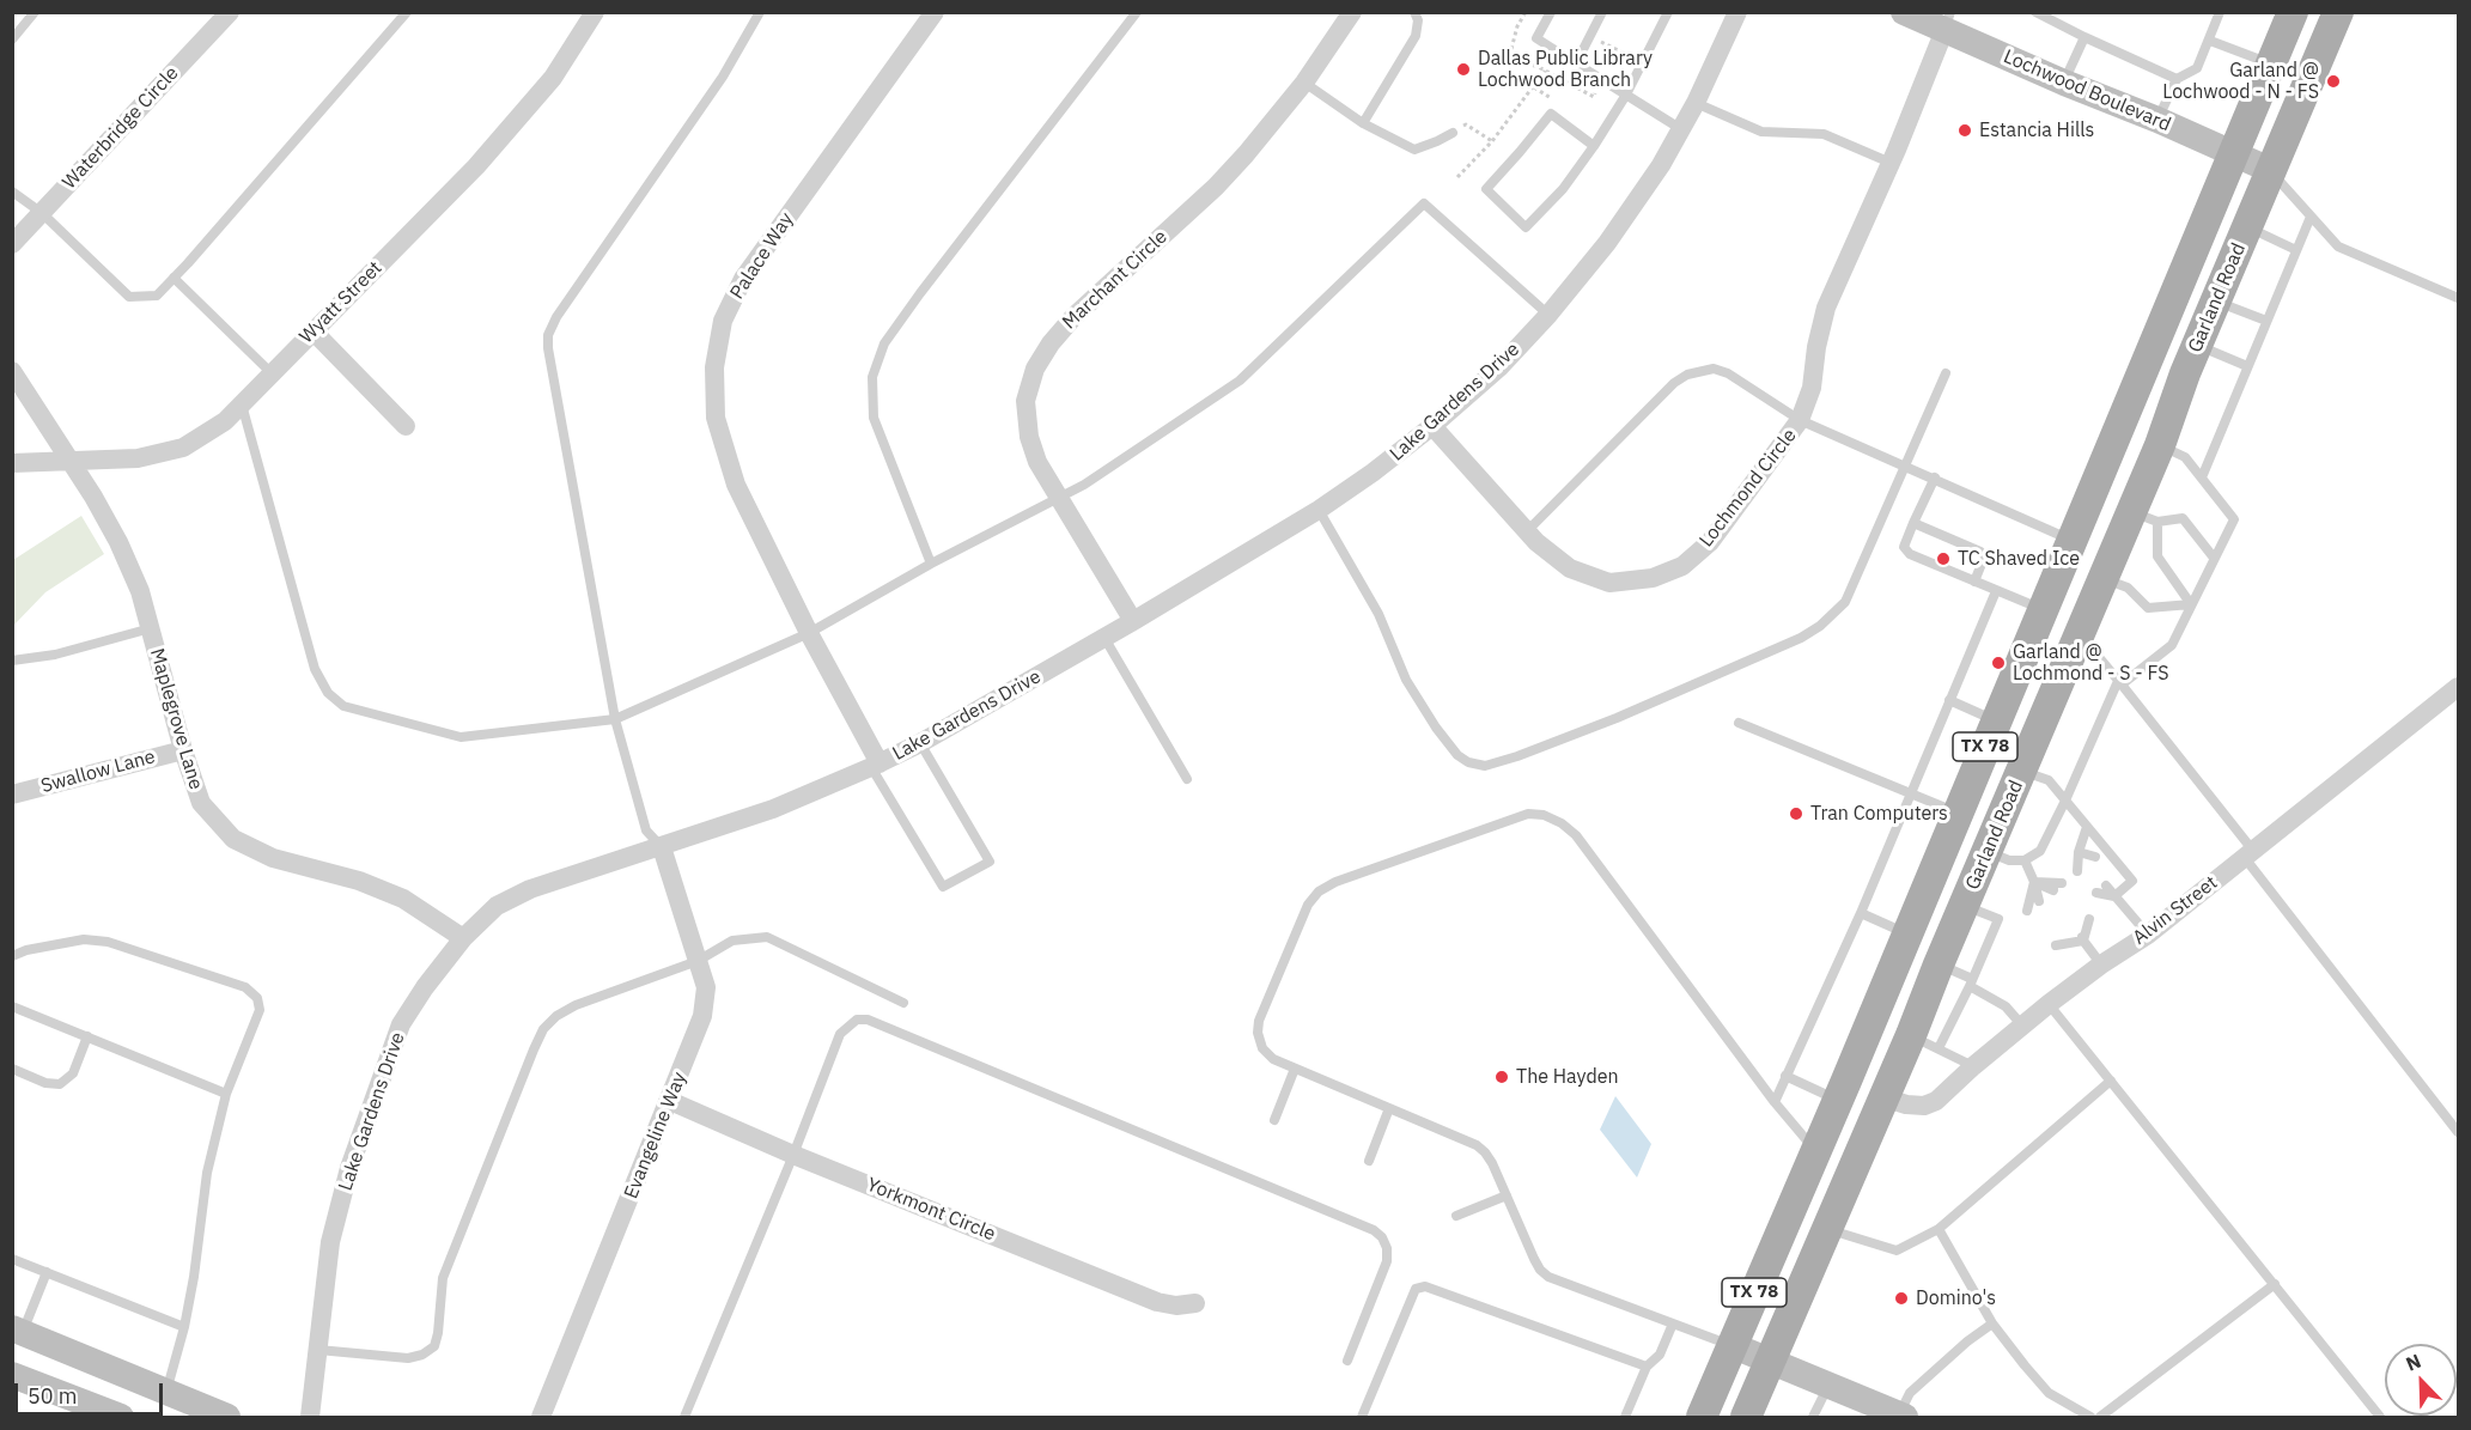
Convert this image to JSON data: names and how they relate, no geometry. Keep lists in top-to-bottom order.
{
  "streets": {
    "main road": ["Garland Road", "TX 78"],
    "street": [
      "Lochwood Boulevard",
      "Waterbridge Circle",
      "Palace Way",
      "Marchant Circle",
      "Wyatt Street",
      "Lake Gardens Drive",
      "Lochmond Circle",
      "Maplegrove Lane",
      "Swallow Lane",
      "Alvin Street",
      "Evangeline Way",
      "Yorkmont Circle"
    ]
  },
  "crossings": [
    ["Lochwood Boulevard", "Garland Road"],
    ["Lochwood Boulevard", "Lochmond Circle"],
    ["Palace Way", "Lake Gardens Drive"],
    ["Marchant Circle", "Lake Gardens Drive"],
    ["Garland Road", "Alvin Street"],
    ["Wyatt Street", "Maplegrove Lane"],
    ["Lake Gardens Drive", "Lochmond Circle"],
    ["Lake Gardens Drive", "Maplegrove Lane"],
    ["Lake Gardens Drive", "Evangeline Way"],
    ["Maplegrove Lane", "Swallow Lane"],
    ["Evangeline Way", "Yorkmont Circle"]
  ],
  "places": [
    "Dallas Public Library Lochwood Branch",
    "Garland @ Lochwood - N - FS",
    "Estancia Hills",
    "TC Shaved Ice",
    "Garland @ Lochmond - S - FS",
    "Tran Computers",
    "The Hayden",
    "Domino's"
  ],
  "scale_bar": "50 m",
  "north": "top left"
}
